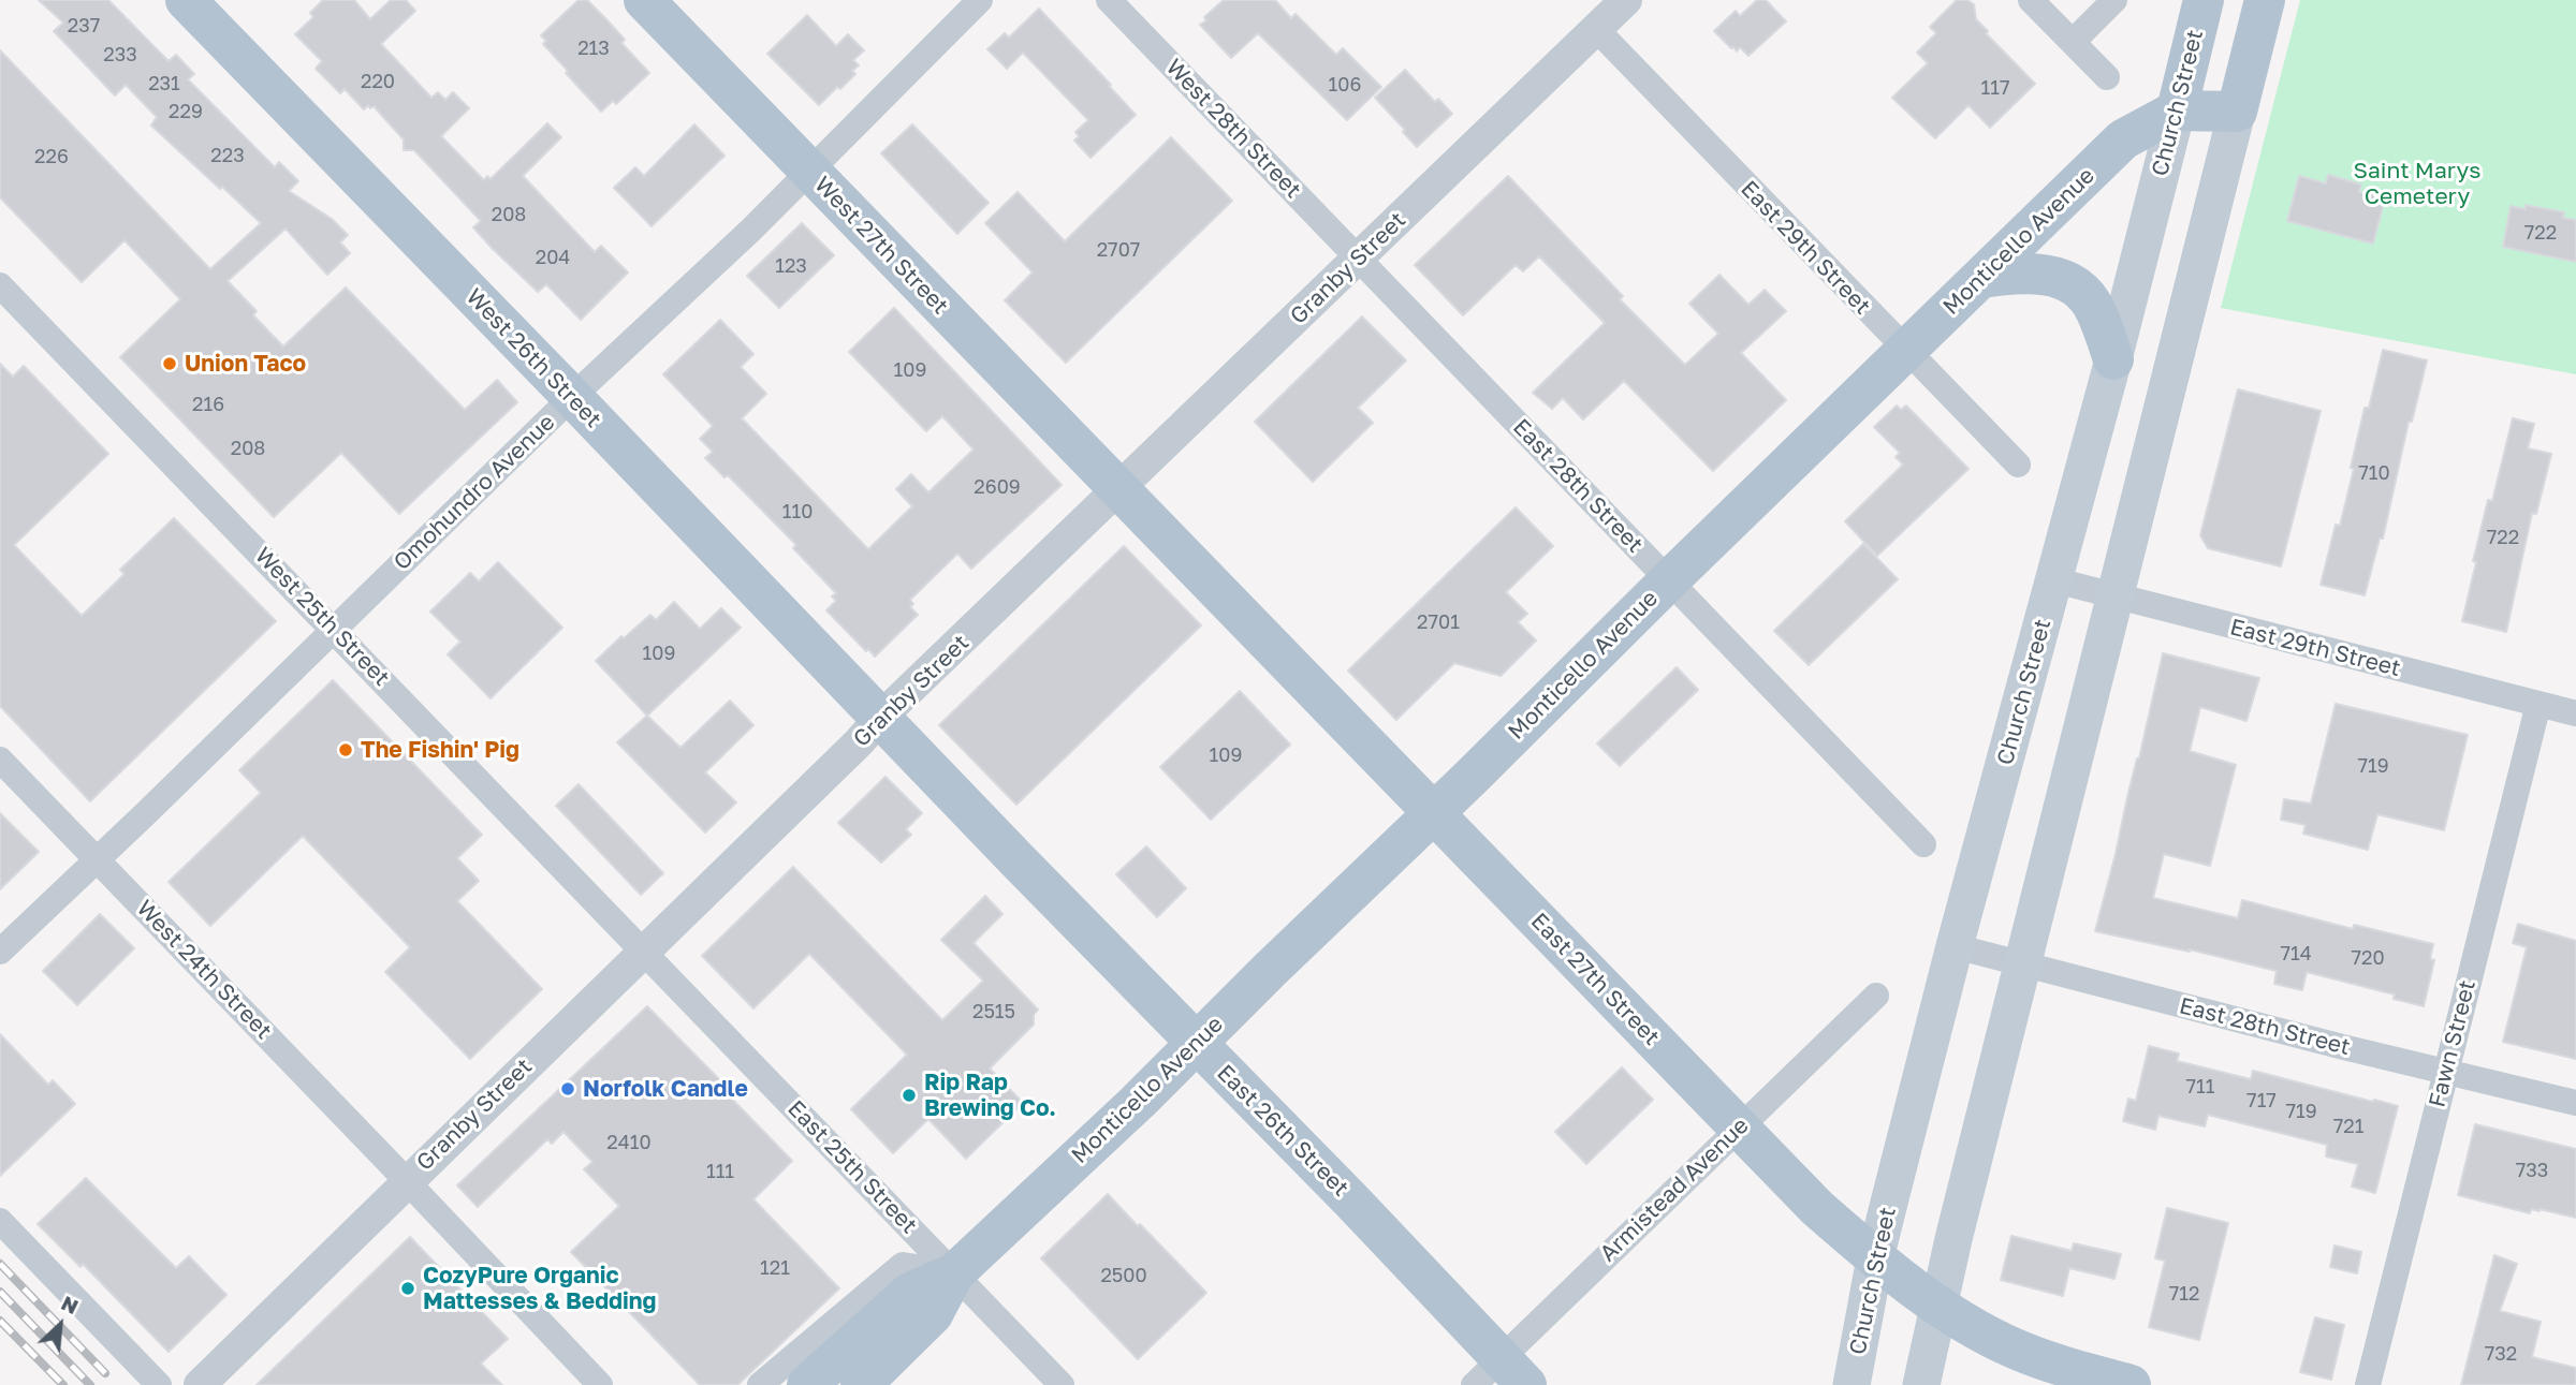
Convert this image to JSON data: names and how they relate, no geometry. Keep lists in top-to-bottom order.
{
  "streets": {
    "main road": [
      "Church Street",
      "Monticello Avenue",
      "West 27th Street",
      "West 26th Street",
      "East 27th Street",
      "East 26th Street"
    ],
    "street": [
      "West 28th Street",
      "East 29th Street",
      "Granby Street",
      "East 28th Street",
      "Omohundro Avenue",
      "West 25th Street",
      "West 24th Street",
      "Fawn Street",
      "East 25th Street",
      "Armistead Avenue"
    ]
  },
  "crossings": [
    ["Church Street", "Monticello Avenue"],
    ["Church Street", "East 29th Street"],
    ["Church Street", "East 28th Street"],
    ["Church Street", "East 27th Street"],
    ["West 28th Street", "Granby Street"],
    ["West 28th Street", "East 28th Street"],
    ["Monticello Avenue", "East 29th Street"],
    ["Monticello Avenue", "East 28th Street"],
    ["Monticello Avenue", "East 27th Street"],
    ["Monticello Avenue", "East 26th Street"],
    ["Monticello Avenue", "East 25th Street"],
    ["West 27th Street", "Granby Street"],
    ["West 27th Street", "Omohundro Avenue"],
    ["West 27th Street", "East 27th Street"],
    ["East 29th Street", "Granby Street"],
    ["East 29th Street", "Fawn Street"],
    ["Granby Street", "West 26th Street"],
    ["Granby Street", "East 28th Street"],
    ["Granby Street", "West 25th Street"],
    ["Granby Street", "West 24th Street"],
    ["Granby Street", "East 27th Street"],
    ["Granby Street", "East 26th Street"],
    ["Granby Street", "East 25th Street"],
    ["West 26th Street", "Omohundro Avenue"],
    ["West 26th Street", "East 26th Street"],
    ["East 28th Street", "Fawn Street"],
    ["Omohundro Avenue", "West 25th Street"],
    ["Omohundro Avenue", "West 24th Street"],
    ["West 25th Street", "East 25th Street"],
    ["East 27th Street", "Armistead Avenue"],
    ["East 26th Street", "Armistead Avenue"]
  ],
  "parks": ["Saint Marys Cemetery"],
  "places": [
    "Union Taco",
    "The Fishin' Pig",
    "Norfolk Candle",
    "Rip Rap Brewing Co.",
    "CozyPure Organic Mattesses & Bedding"
  ],
  "house_numbers": [
    "237",
    "213",
    "233",
    "220",
    "231",
    "106",
    "117",
    "229",
    "223",
    "226",
    "208",
    "722",
    "2707",
    "204",
    "123",
    "109",
    "216",
    "208",
    "710",
    "2609",
    "110",
    "722",
    "2701",
    "109",
    "109",
    "719",
    "714",
    "720",
    "2515",
    "711",
    "717",
    "719",
    "721",
    "2410",
    "733",
    "111",
    "121",
    "2500",
    "712",
    "732"
  ],
  "north": "top right"
}
